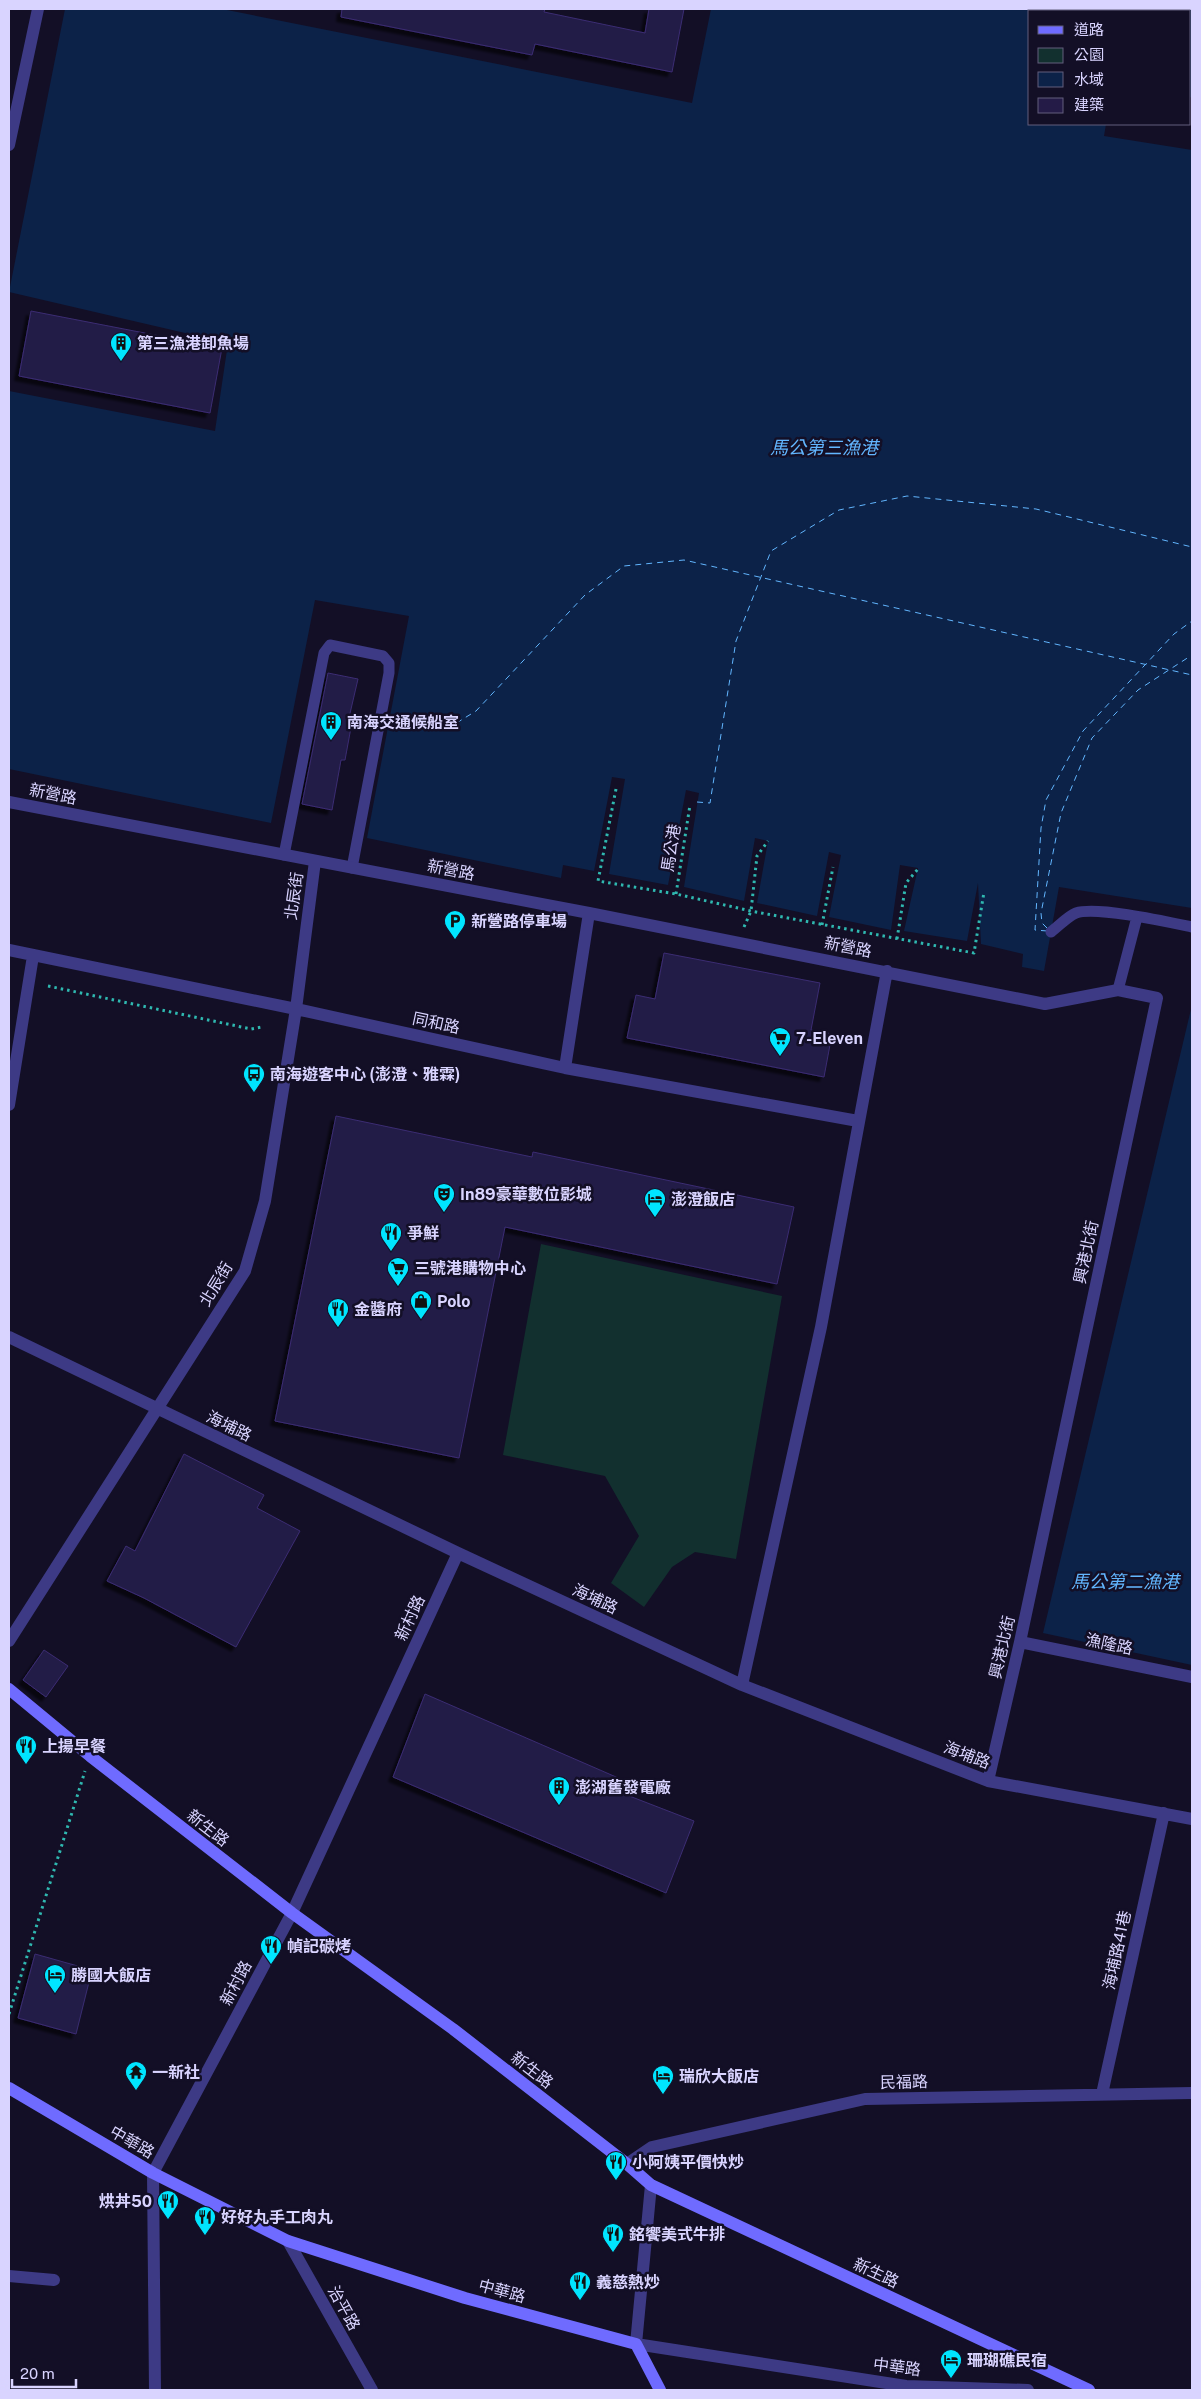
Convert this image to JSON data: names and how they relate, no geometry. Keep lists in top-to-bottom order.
{
  "streets": {
    "main road": ["新生路", "中華路"],
    "street": [
      "新營路",
      "北辰街",
      "同和路",
      "興港北街",
      "海埔路",
      "新村路",
      "漁隆路",
      "海埔路41巷",
      "民福路",
      "治平路"
    ],
    "path": ["馬公港"]
  },
  "crossings": [
    ["新營路", "北辰街"],
    ["新營路", "興港北街"],
    ["北辰街", "同和路"],
    ["北辰街", "海埔路"],
    ["興港北街", "海埔路"],
    ["興港北街", "漁隆路"],
    ["海埔路", "新村路"],
    ["海埔路", "海埔路41巷"],
    ["新村路", "新生路"],
    ["新村路", "中華路"],
    ["新生路", "民福路"],
    ["海埔路41巷", "民福路"],
    ["中華路", "治平路"]
  ],
  "water": ["馬公第三漁港", "馬公第二漁港"],
  "places": {
    "building": ["第三漁港卸魚場", "南海交通候船室", "澎湖舊發電廠"],
    "parking": ["新營路停車場"],
    "supermarket": ["7-Eleven", "三號港購物中心"],
    "bus stop": ["南海遊客中心 (澎澄、雅霖)"],
    "theatre": ["In89豪華數位影城"],
    "hotel": [
      "澎澄飯店",
      "勝國大飯店",
      "瑞欣大飯店",
      "珊瑚礁民宿"
    ],
    "restaurant": [
      "爭鮮",
      "金醬府",
      "上揚早餐",
      "幀記碳烤",
      "小阿姨平價快炒",
      "烘丼50",
      "好好丸手工肉丸",
      "銘饗美式牛排",
      "義慈熱炒"
    ],
    "shop": ["Polo"],
    "temple": ["一新社"]
  },
  "legend": [
    "道路",
    "公園",
    "水域",
    "建築"
  ],
  "scale_bar": "20 m"
}
